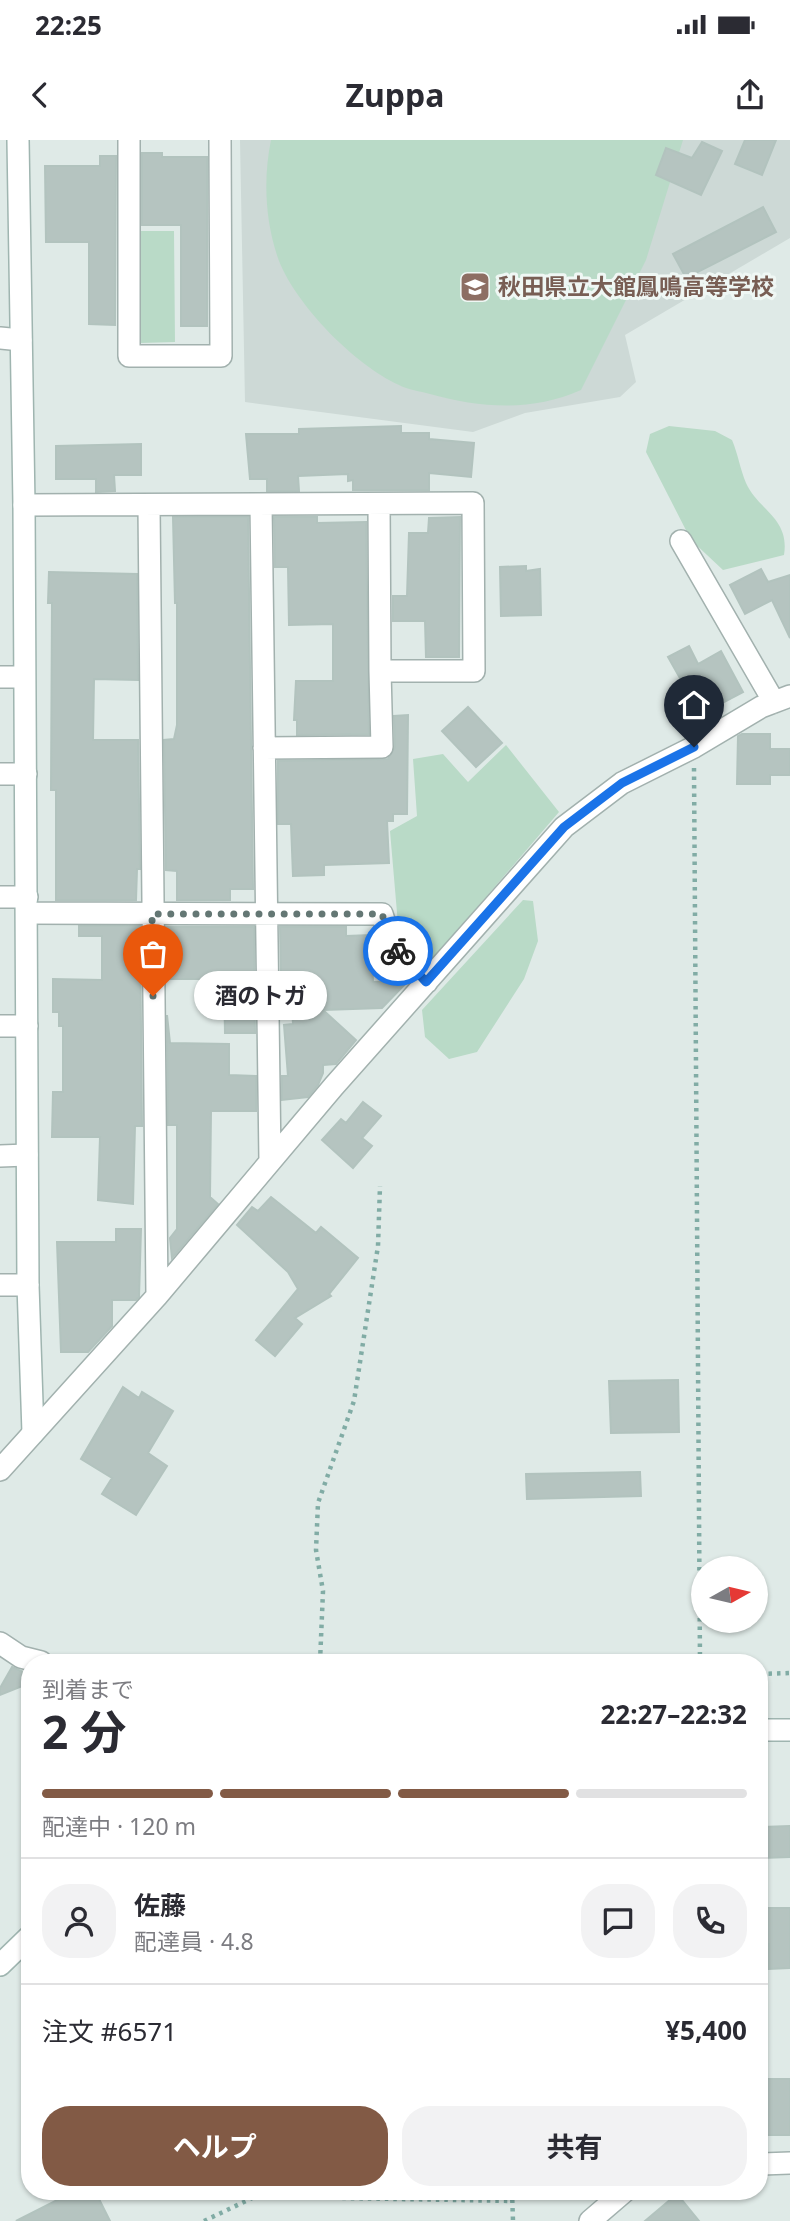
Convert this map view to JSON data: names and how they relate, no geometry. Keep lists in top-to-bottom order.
{
  "places": {
    "school or university": ["秋田県立大館鳳鳴高等学校"],
    "other": ["酒のトガ"]
  },
  "north": "right",
  "page": {
    "status": "22:25",
    "header": "Zuppa",
    "bubble": "酒のトガ",
    "heading": ["2 分", "到着まで", "22:27–22:32"],
    "panel": [
      "佐藤",
      "配達員 · 4.8",
      "注文 #6571",
      "¥5,400"
    ],
    "bar": "配達中 · 120 m",
    "buttons": ["ヘルプ", "共有"]
  }
}
